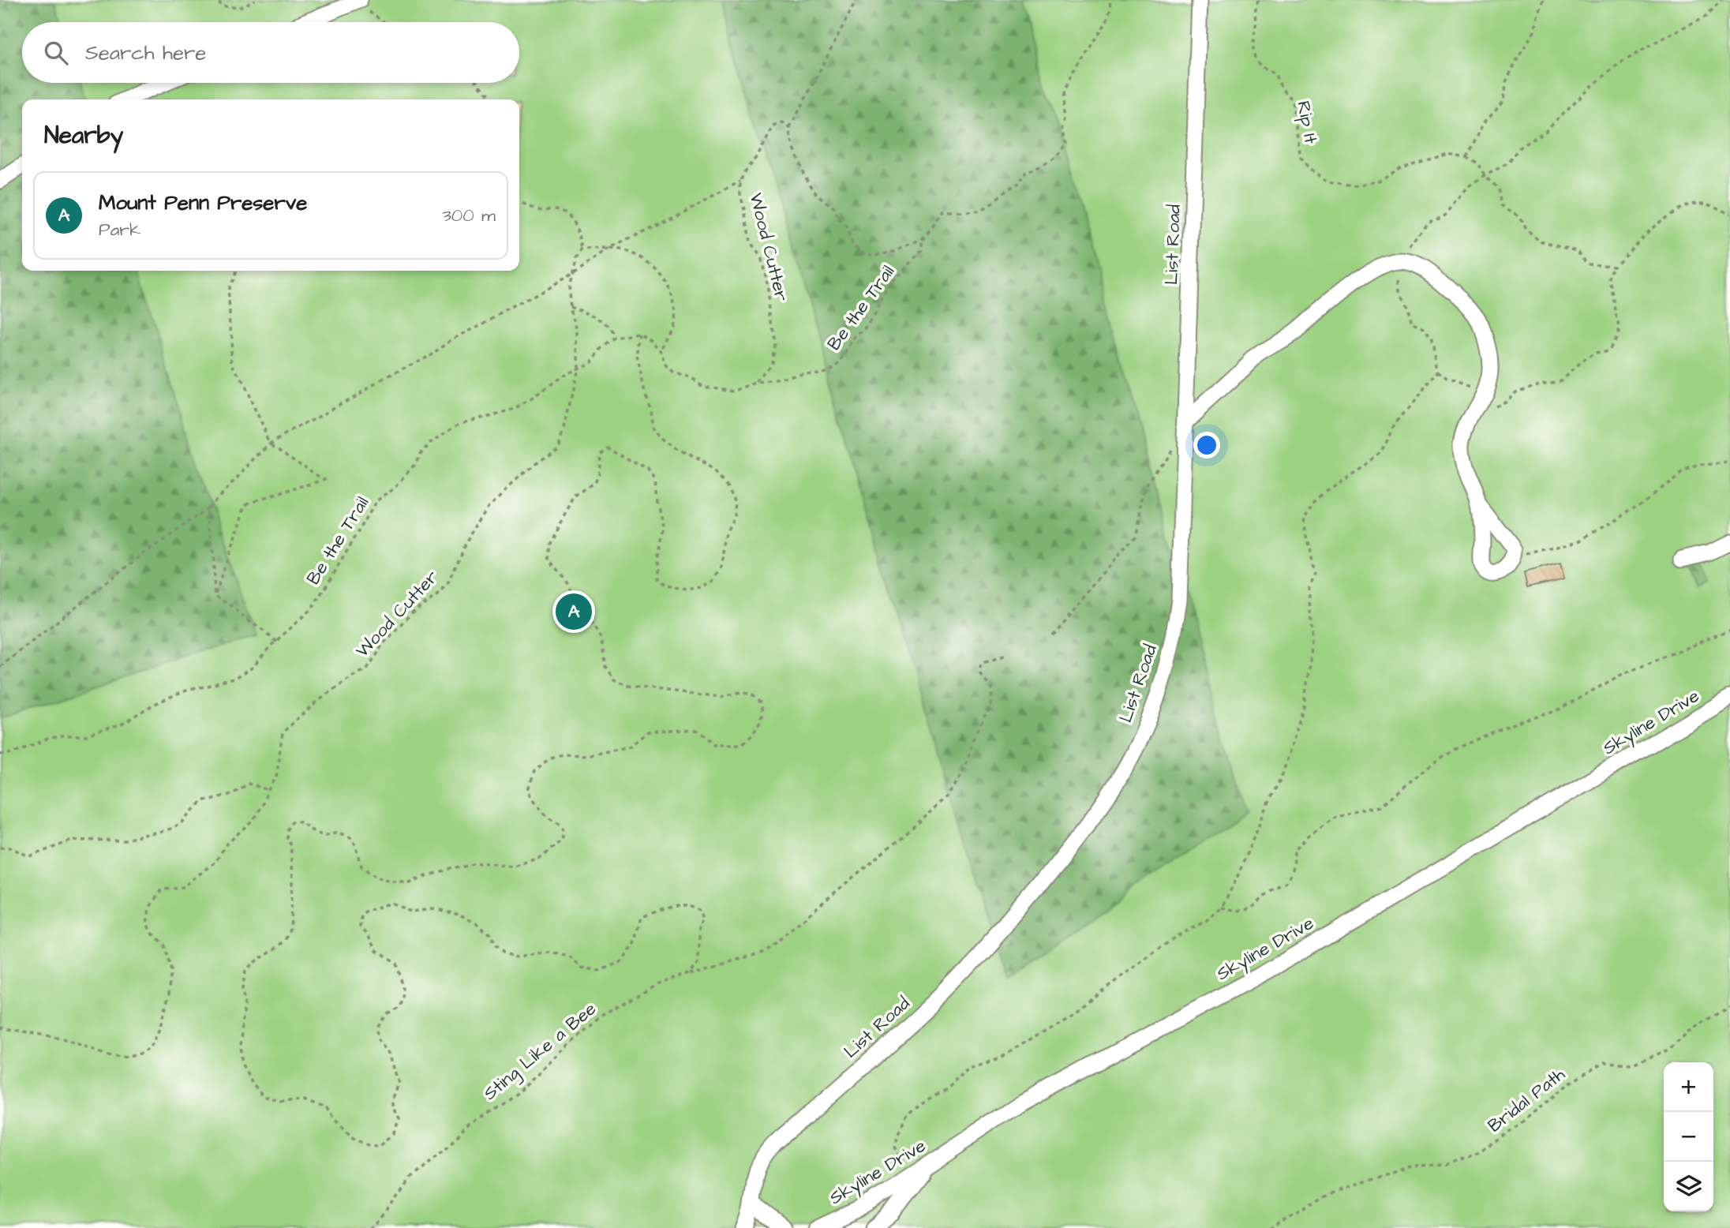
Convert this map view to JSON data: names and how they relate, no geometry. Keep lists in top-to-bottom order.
{
  "streets": {
    "street": ["List Road", "Skyline Drive"],
    "path": [
      "Rip It",
      "Wood Cutter",
      "Be the Trail",
      "Sting Like a Bee",
      "Bridal Path"
    ]
  },
  "crossings": [
    ["Wood Cutter", "Be the Trail"]
  ],
  "page": {
    "search": "Search here",
    "heading": "Nearby",
    "list": [
      {
        "mark": "A",
        "name": "Mount Penn Preserve",
        "note": "Park",
        "value": "300 m"
      }
    ],
    "pins": "A",
    "map_buttons": ["+", "−"]
  }
}
